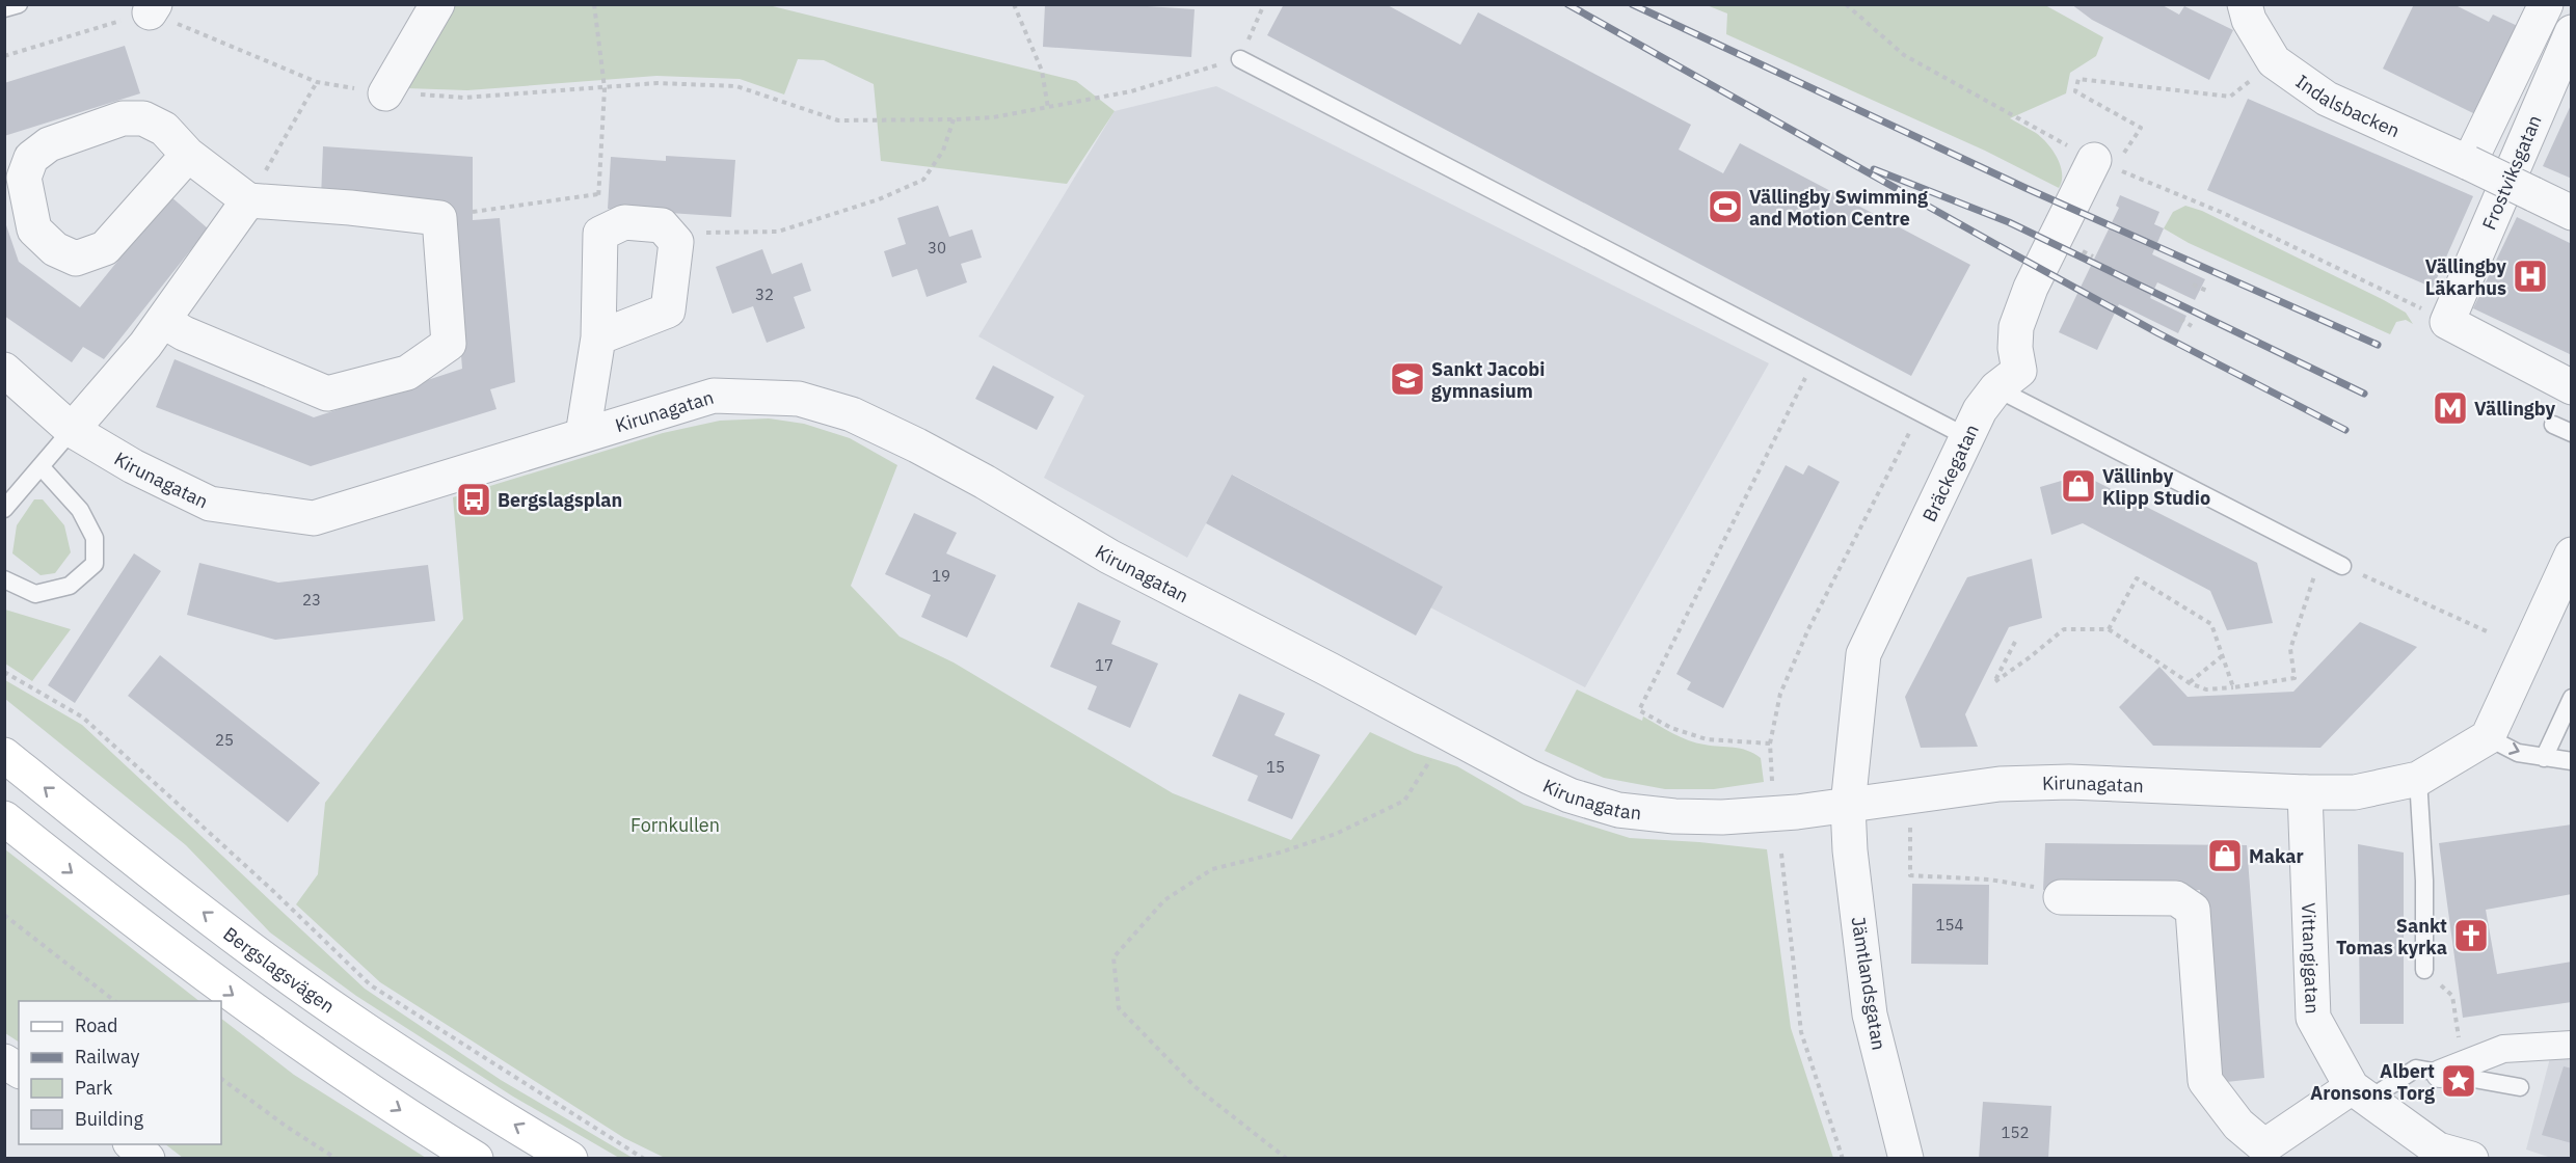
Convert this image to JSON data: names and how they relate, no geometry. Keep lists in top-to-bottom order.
{
  "streets": {
    "main road": ["Bergslagsvägen"],
    "street": [
      "Indalsbacken",
      "Frostviksgatan",
      "Kirunagatan",
      "Bräckegatan",
      "Vittangigatan",
      "Jämtlandsgatan"
    ]
  },
  "crossings": [
    ["Kirunagatan", "Bräckegatan"],
    ["Kirunagatan", "Vittangigatan"],
    ["Kirunagatan", "Jämtlandsgatan"],
    ["Bräckegatan", "Jämtlandsgatan"]
  ],
  "parks": ["Fornkullen"],
  "places": {
    "sports": ["Vällingby Swimming and Motion Centre"],
    "hospital": ["Vällingby Läkarhus"],
    "school or university": ["Sankt Jacobi gymnasium"],
    "metro station": ["Vällingby"],
    "shop": ["Vällinby Klipp Studio", "Makar"],
    "bus stop": ["Bergslagsplan"],
    "church": ["Sankt Tomas kyrka"],
    "place": ["Albert Aronsons Torg"]
  },
  "house_numbers": [
    "30",
    "32",
    "19",
    "23",
    "17",
    "25",
    "15",
    "154",
    "152"
  ],
  "legend": [
    "Road",
    "Railway",
    "Park",
    "Building"
  ]
}
